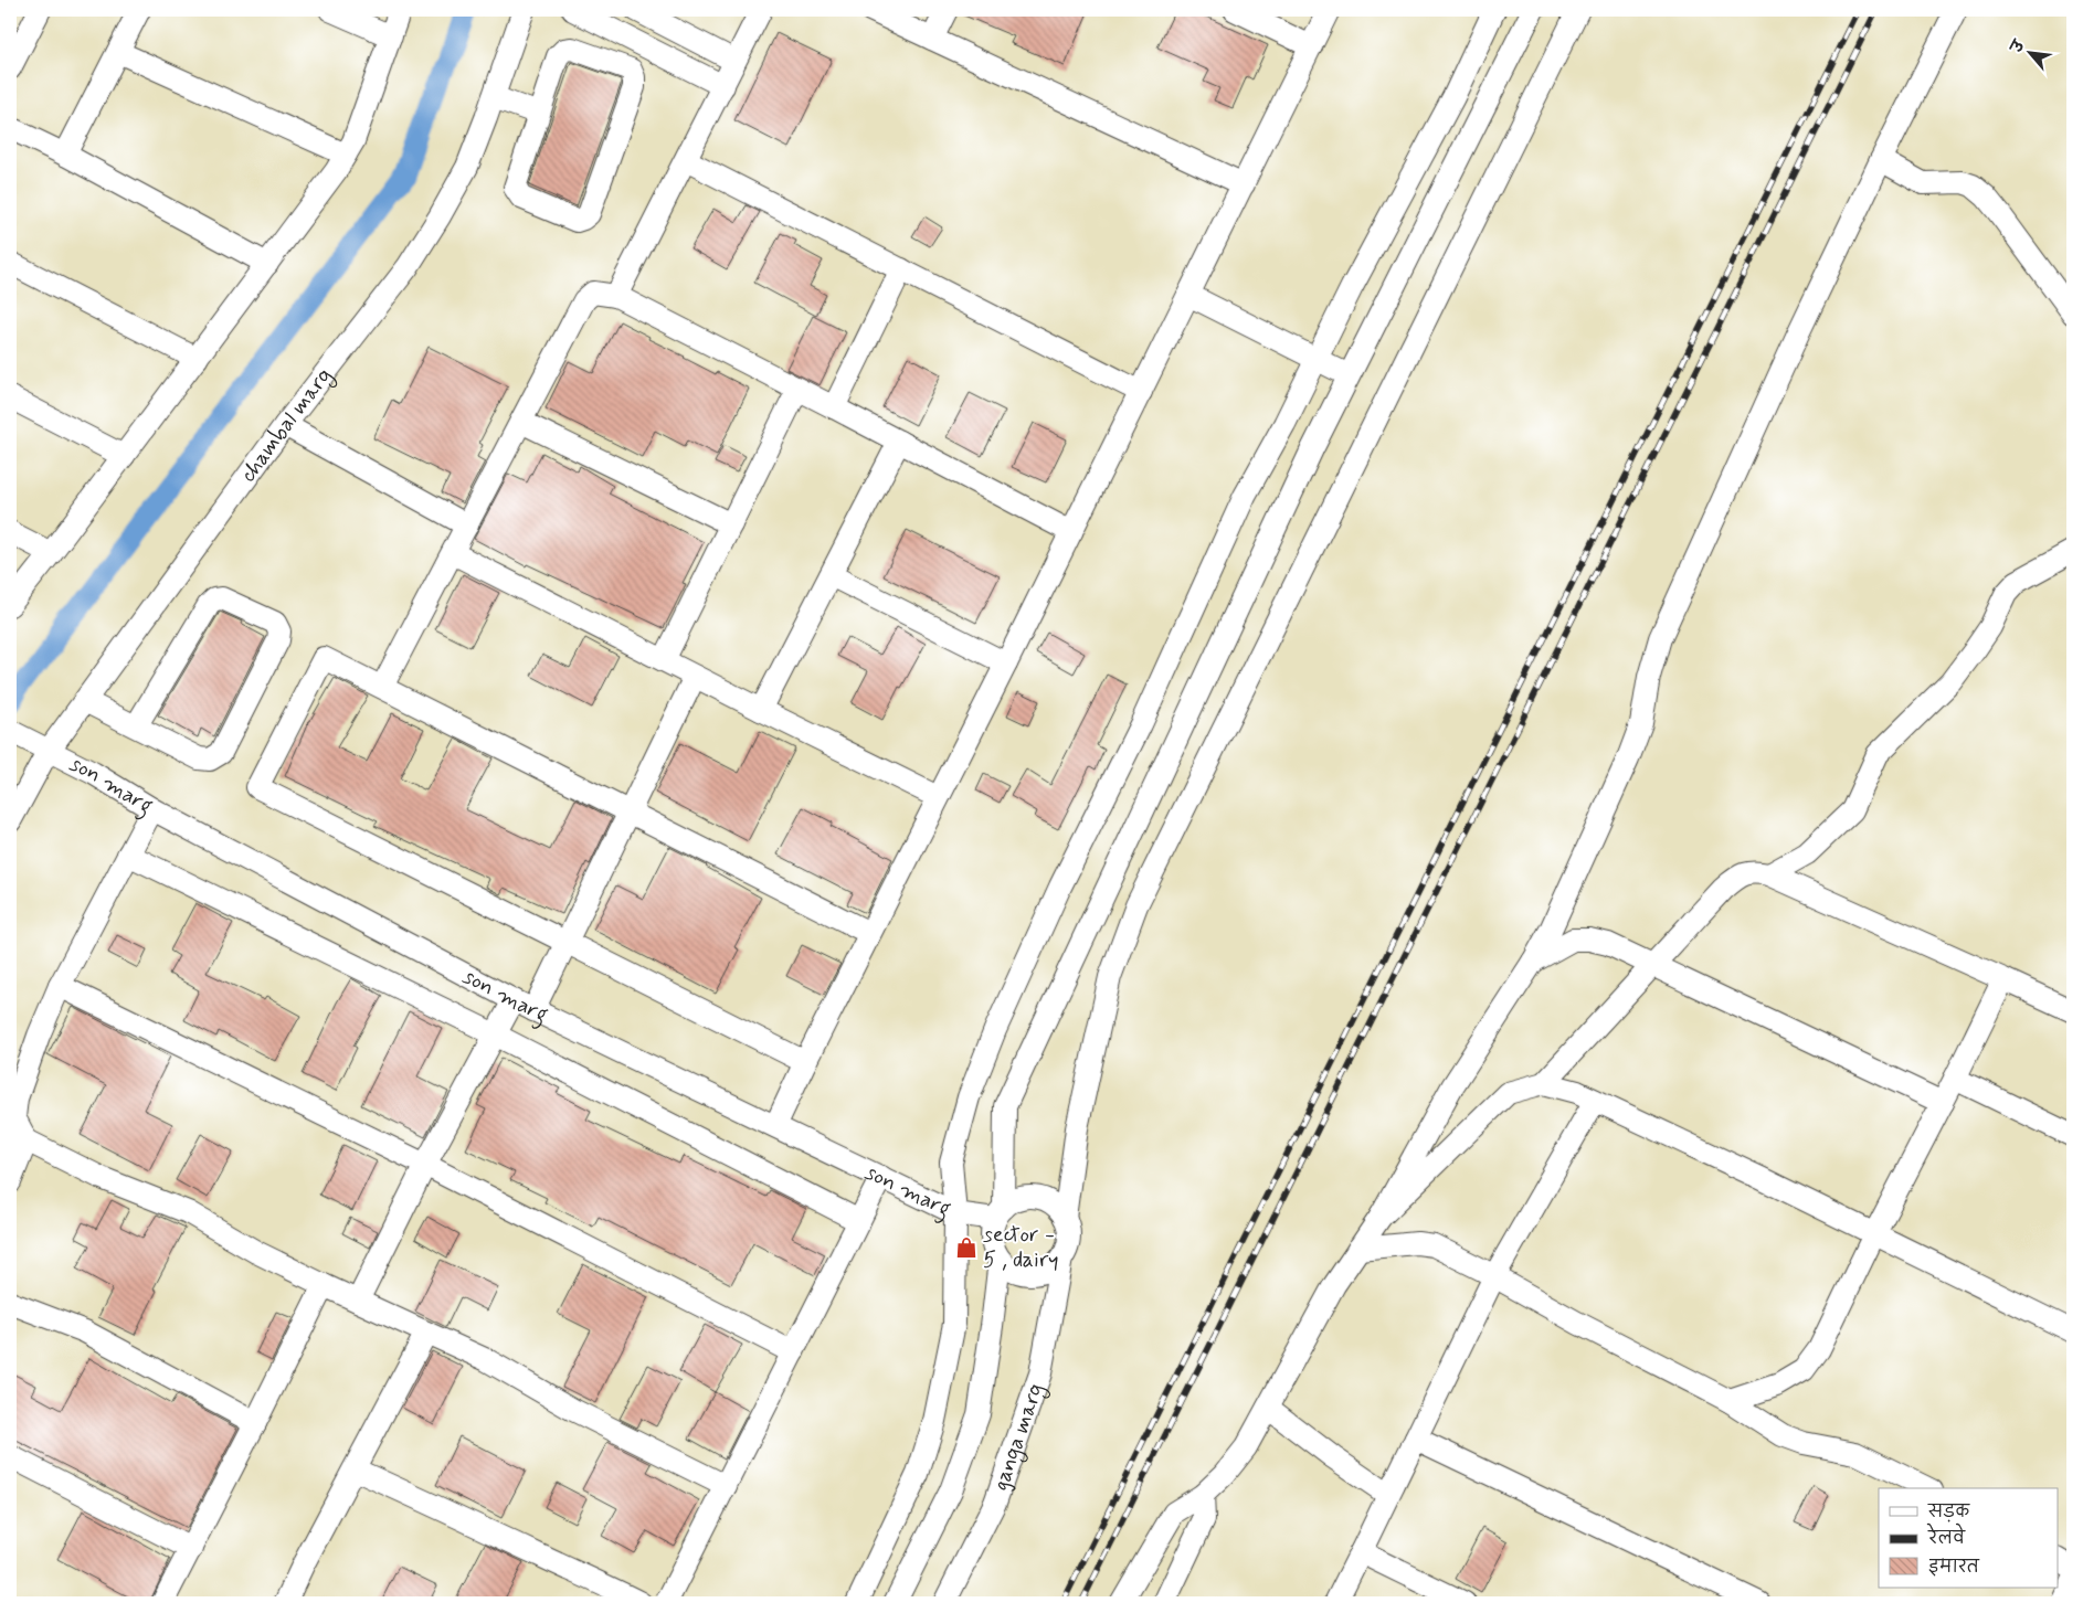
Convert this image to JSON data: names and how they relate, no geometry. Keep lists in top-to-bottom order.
{
  "streets": {
    "street": ["chambal marg", "son marg", "ganga marg"]
  },
  "crossings": [
    ["chambal marg", "son marg"],
    ["son marg", "ganga marg"]
  ],
  "places": {
    "shop": ["sector - 5 , dairy"]
  },
  "legend": ["सड़क", "रेलवे", "इमारत"],
  "north": "top left"
}
